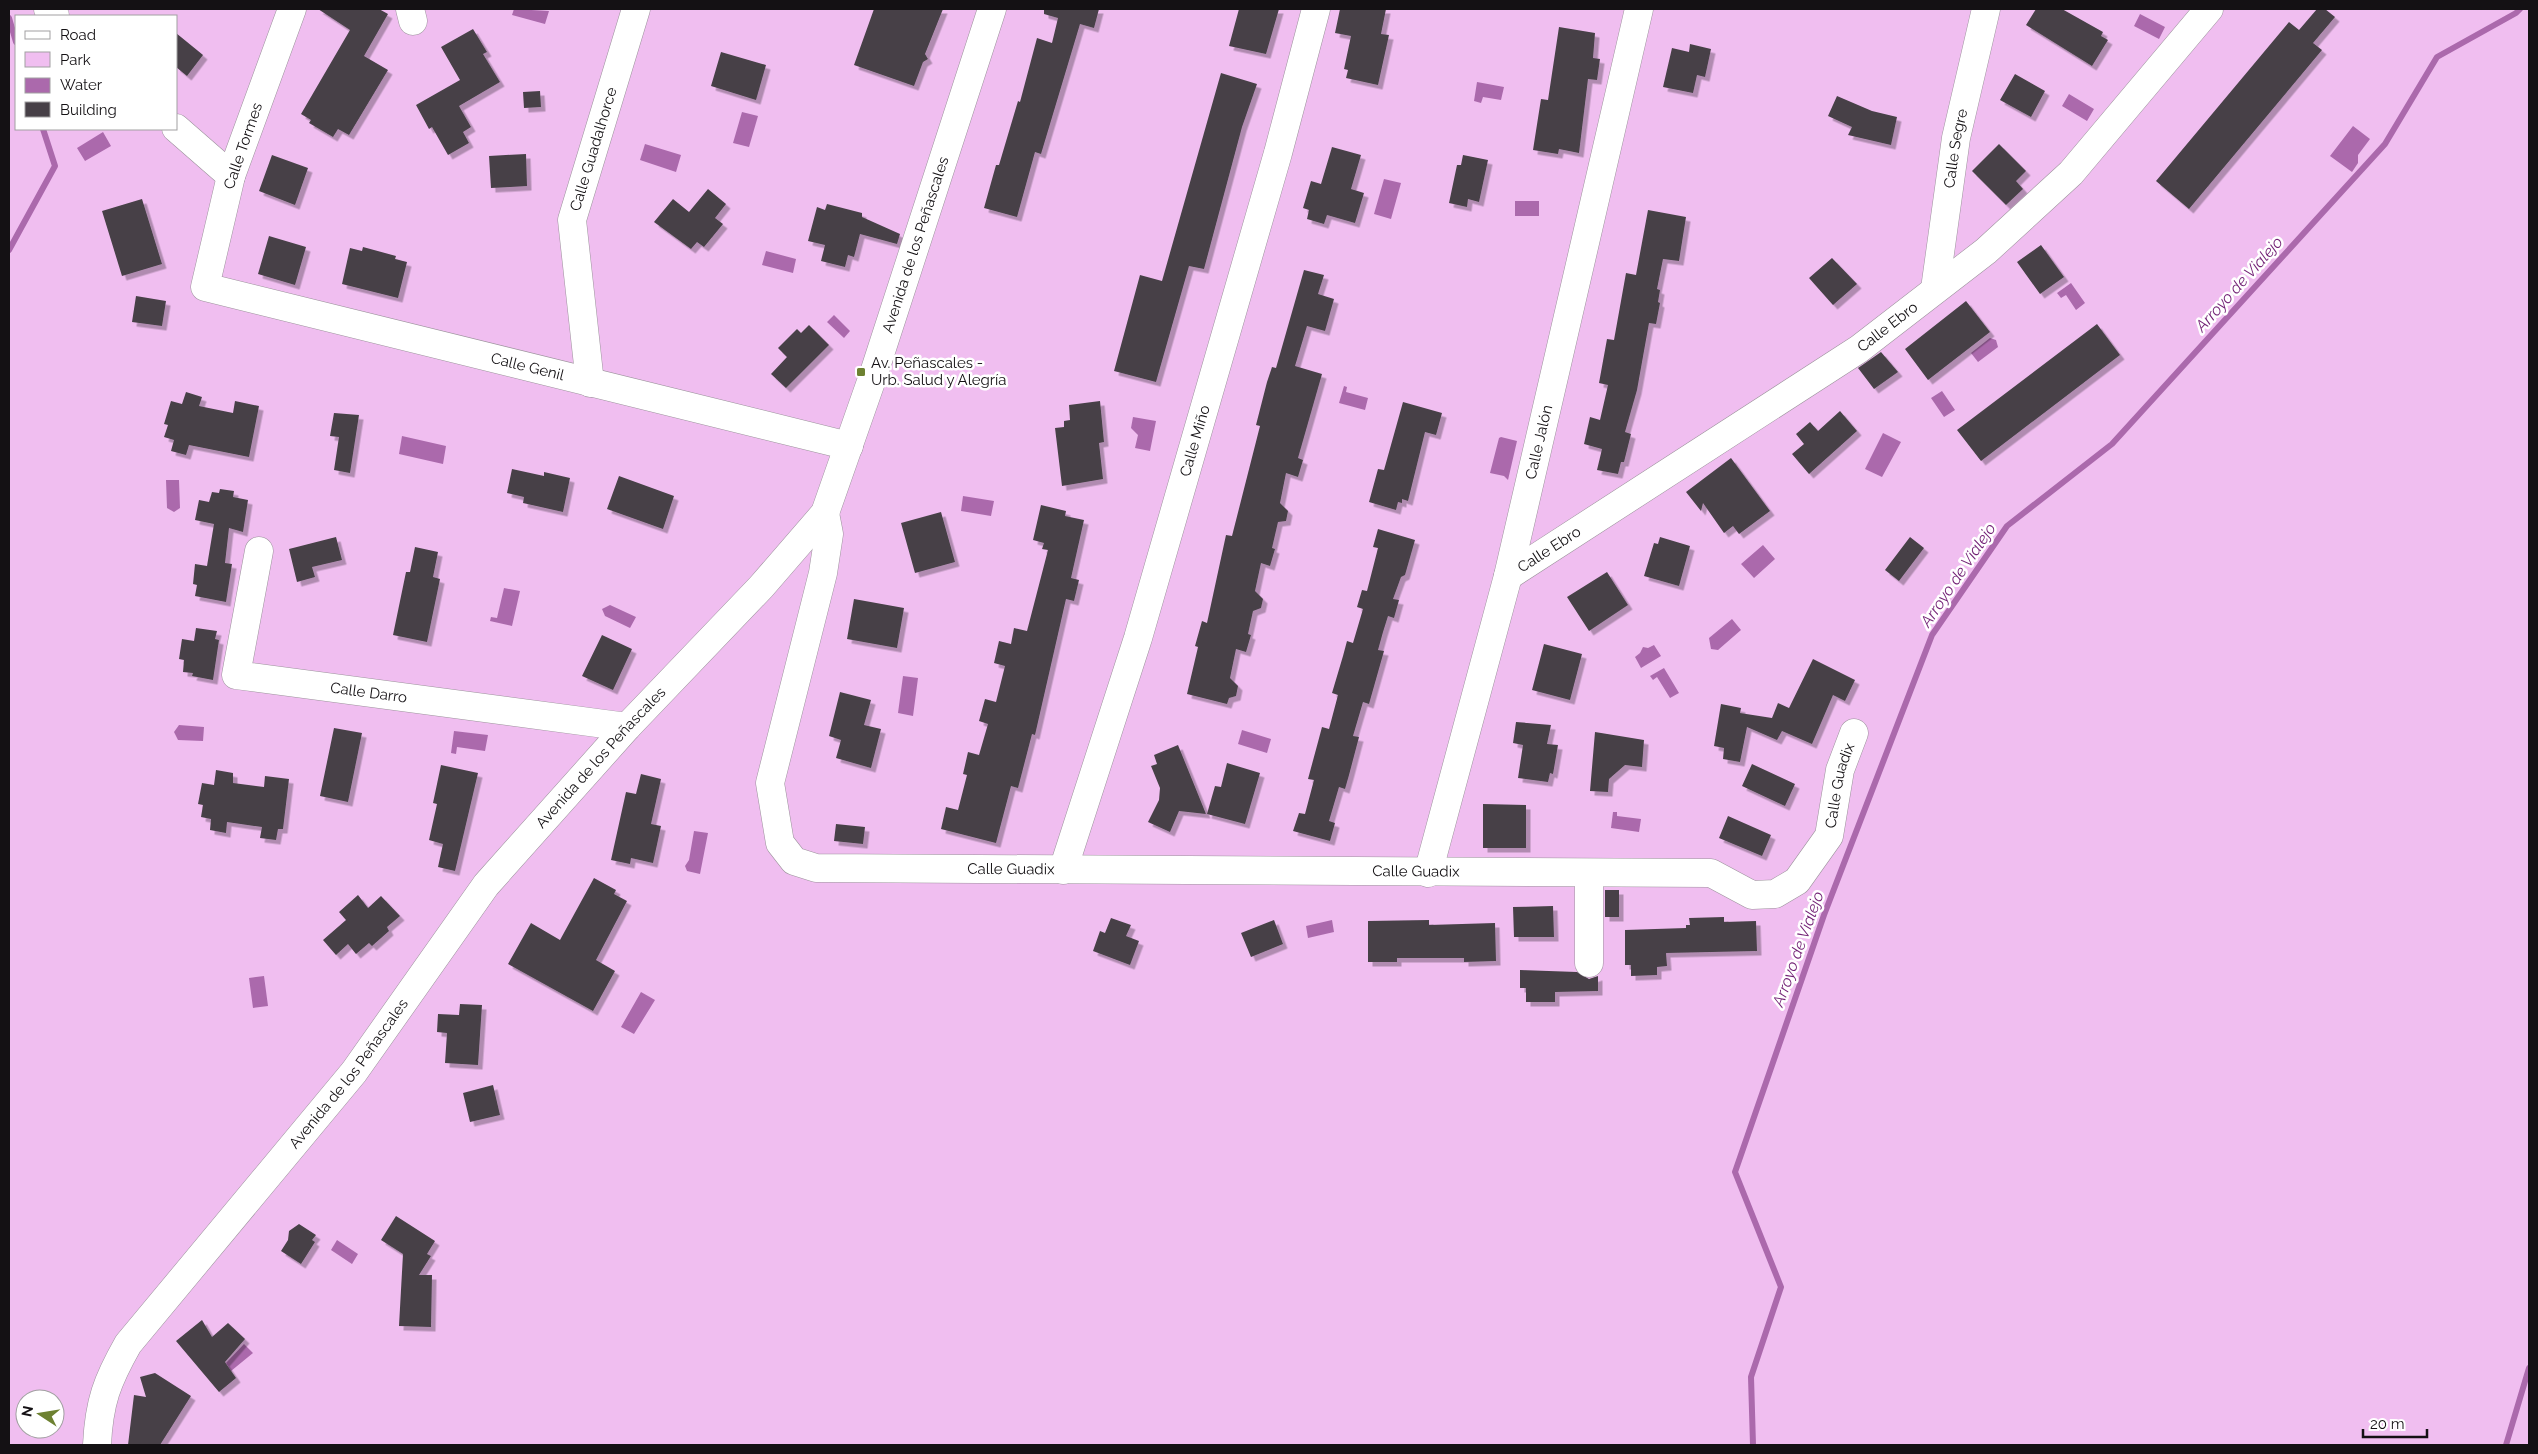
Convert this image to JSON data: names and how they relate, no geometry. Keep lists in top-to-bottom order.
{
  "streets": {
    "street": [
      "Calle Tormes",
      "Calle Segre",
      "Calle Guadalhorce",
      "Avenida de los Peñascales",
      "Calle Ebro",
      "Calle Genil",
      "Calle Miño",
      "Calle Jalón",
      "Calle Darro",
      "Calle Guadix"
    ]
  },
  "crossings": [
    ["Calle Tormes", "Calle Genil"],
    ["Calle Segre", "Calle Ebro"],
    ["Calle Guadalhorce", "Calle Genil"],
    ["Avenida de los Peñascales", "Calle Genil"],
    ["Avenida de los Peñascales", "Calle Darro"],
    ["Avenida de los Peñascales", "Calle Guadix"],
    ["Calle Ebro", "Calle Jalón"],
    ["Calle Miño", "Calle Guadix"],
    ["Calle Jalón", "Calle Guadix"]
  ],
  "water": ["Arroyo de Vialejo"],
  "places": {
    "transit": ["Av. Peñascales - Urb. Salud y Alegría"]
  },
  "legend": [
    "Road",
    "Park",
    "Water",
    "Building"
  ],
  "scale_bar": "20 m",
  "north": "left"
}
